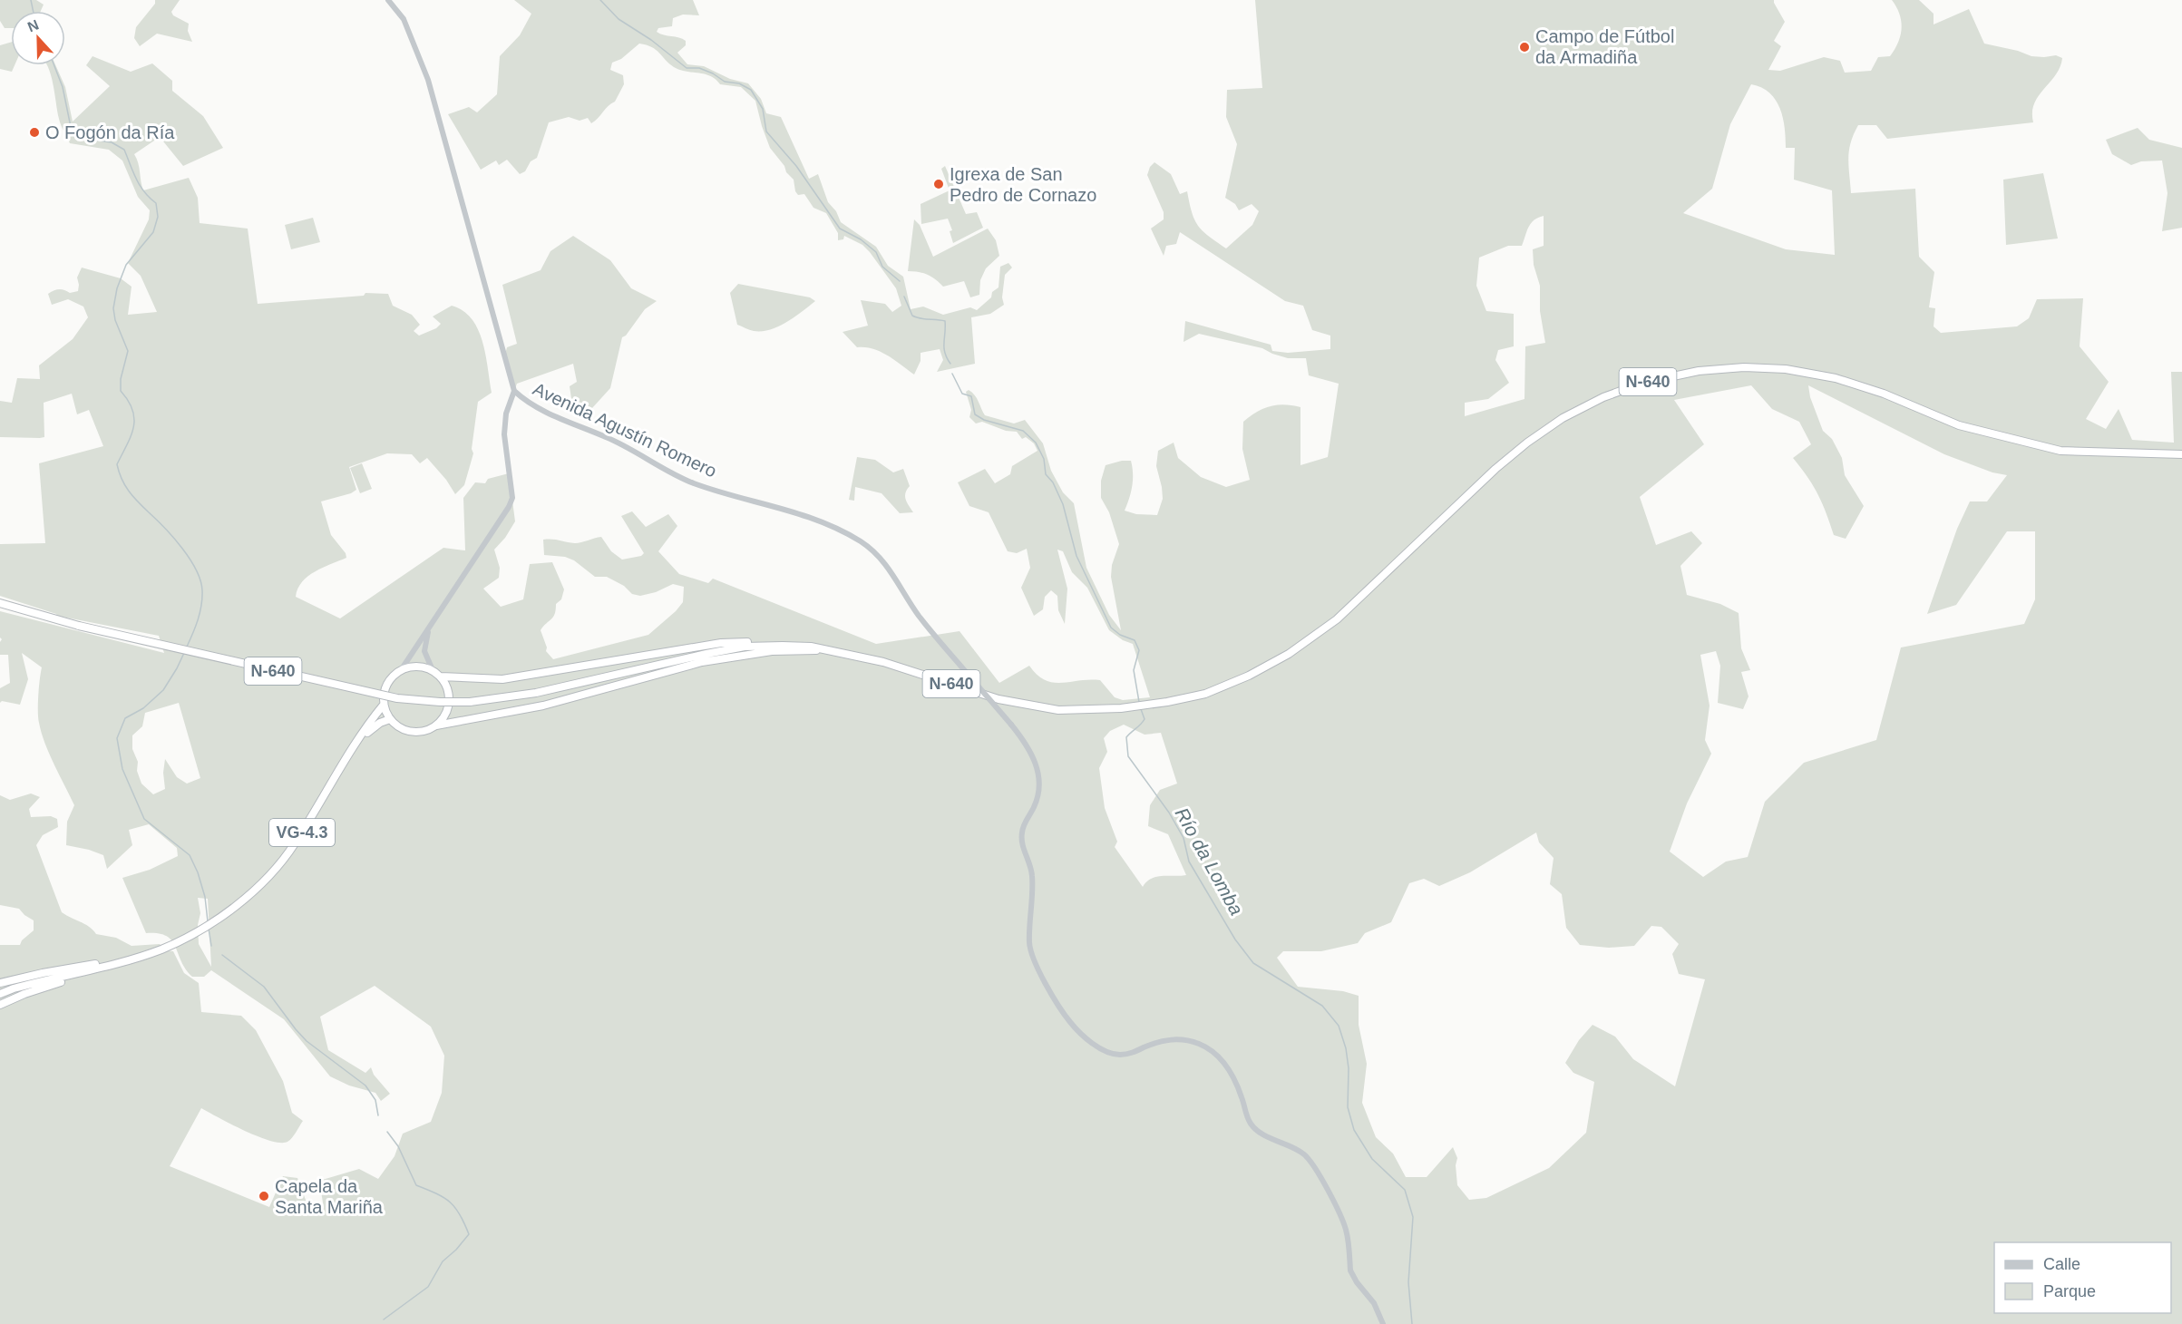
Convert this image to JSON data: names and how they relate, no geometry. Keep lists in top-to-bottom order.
{
  "streets": {
    "highway": ["N-640", "VG-4.3"],
    "street": ["Avenida Agustín Romero"]
  },
  "water": ["Río da Lomba"],
  "places": [
    "Campo de Fútbol da Armadiña",
    "O Fogón da Ría",
    "Igrexa de San Pedro de Cornazo",
    "Capela da Santa Mariña"
  ],
  "legend": ["Calle", "Parque"],
  "north": "top"
}
